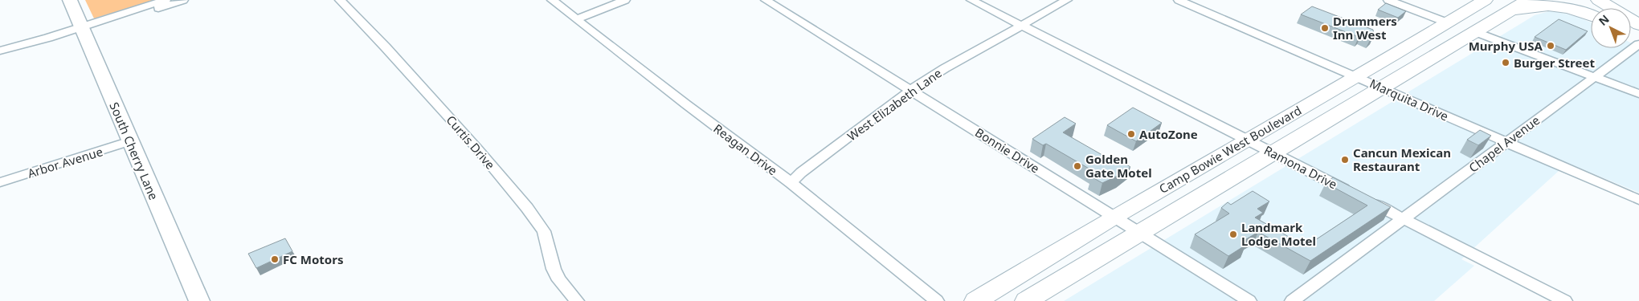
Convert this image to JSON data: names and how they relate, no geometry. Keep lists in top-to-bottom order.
{
  "streets": {
    "main road": ["Camp Bowie West Boulevard"],
    "street": [
      "Marquita Drive",
      "West Elizabeth Lane",
      "Curtis Drive",
      "Chapel Avenue",
      "Reagan Drive",
      "Bonnie Drive",
      "South Cherry Lane",
      "Arbor Avenue",
      "Ramona Drive"
    ]
  },
  "crossings": [
    ["Marquita Drive", "Chapel Avenue"],
    ["Marquita Drive", "Camp Bowie West Boulevard"],
    ["West Elizabeth Lane", "Reagan Drive"],
    ["West Elizabeth Lane", "Bonnie Drive"],
    ["West Elizabeth Lane", "Ramona Drive"],
    ["Chapel Avenue", "Ramona Drive"],
    ["Camp Bowie West Boulevard", "Bonnie Drive"],
    ["Camp Bowie West Boulevard", "Ramona Drive"],
    ["South Cherry Lane", "Arbor Avenue"]
  ],
  "places": [
    "Drummers Inn West",
    "Murphy USA",
    "Burger Street",
    "AutoZone",
    "Cancun Mexican Restaurant",
    "Golden Gate Motel",
    "Landmark Lodge Motel",
    "FC Motors"
  ],
  "north": "top left"
}
